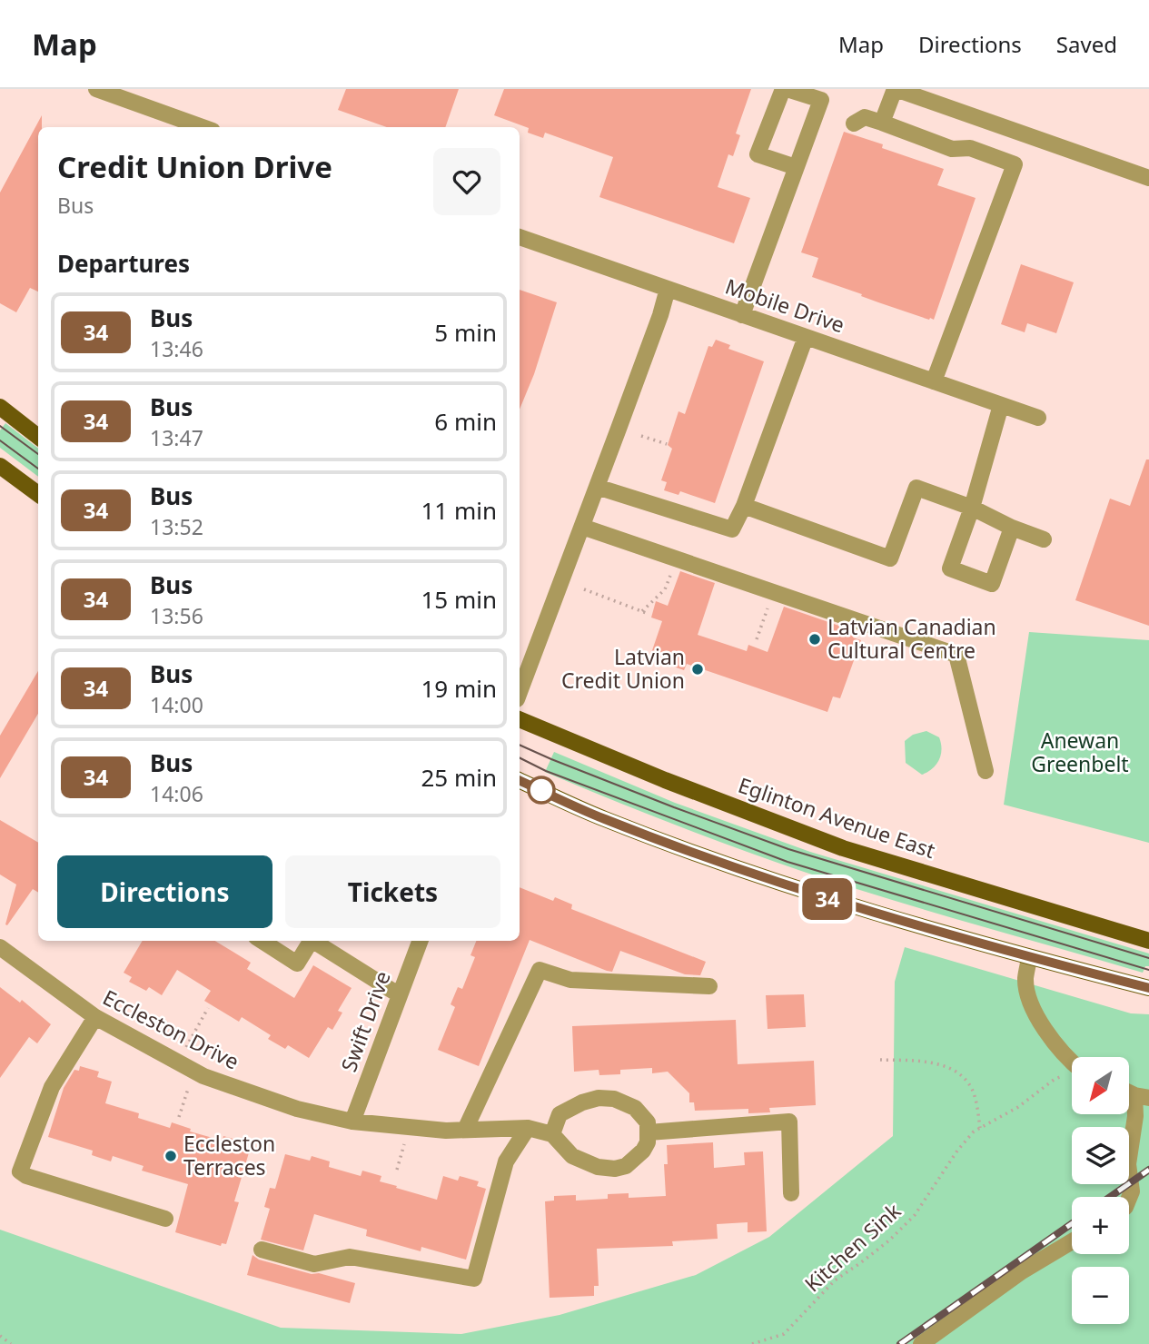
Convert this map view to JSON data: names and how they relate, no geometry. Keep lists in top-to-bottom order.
{
  "streets": {
    "main road": ["Eglinton Avenue East"],
    "street": ["Mobile Drive", "Swift Drive", "Eccleston Drive"],
    "path": ["Kitchen Sink"]
  },
  "crossings": [
    ["Swift Drive", "Eccleston Drive"]
  ],
  "parks": ["Anewan Greenbelt"],
  "places": ["Latvian Canadian Cultural Centre", "Latvian Credit Union", "Eccleston Terraces"],
  "lines": ["bus line 34"],
  "north": "bottom left",
  "page": {
    "header": "Map",
    "nav": ["Map", "Directions", "Saved"],
    "on_map": "34",
    "heading": [
      ["Credit Union Drive", "Bus"],
      "Departures"
    ],
    "list": [
      {
        "mark": "34",
        "name": "Bus",
        "note": "13:46",
        "value": "5 min"
      },
      {
        "mark": "34",
        "name": "Bus",
        "note": "13:47",
        "value": "6 min"
      },
      {
        "mark": "34",
        "name": "Bus",
        "note": "13:52",
        "value": "11 min"
      },
      {
        "mark": "34",
        "name": "Bus",
        "note": "13:56",
        "value": "15 min"
      },
      {
        "mark": "34",
        "name": "Bus",
        "note": "14:00",
        "value": "19 min"
      },
      {
        "mark": "34",
        "name": "Bus",
        "note": "14:06",
        "value": "25 min"
      }
    ],
    "buttons": ["Directions", "Tickets"],
    "map_buttons": ["+", "−"]
  }
}
